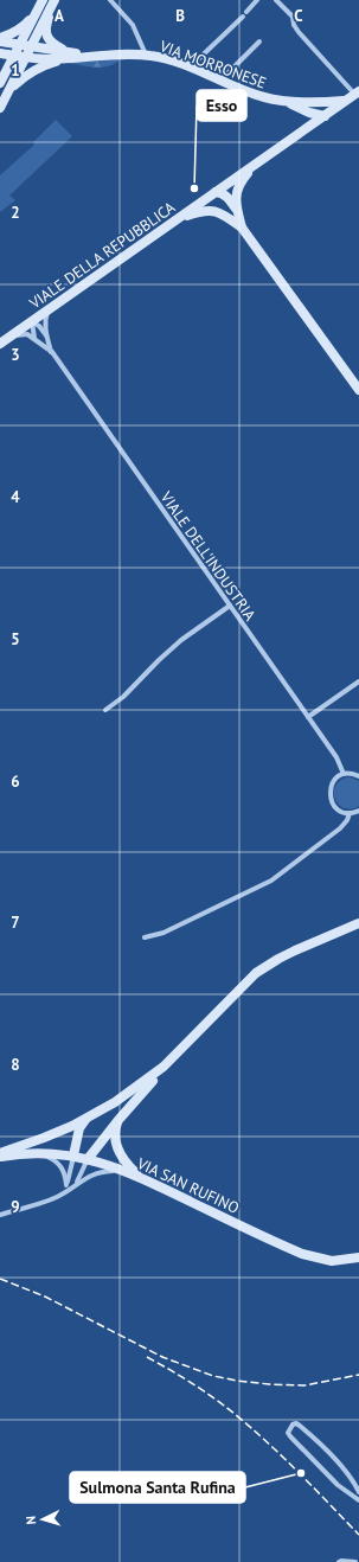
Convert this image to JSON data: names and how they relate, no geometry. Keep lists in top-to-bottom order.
{
  "streets": {
    "street": [
      "VIA MORRONESE",
      "VIALE DELLA REPUBBLICA",
      "VIALE DELL'INDUSTRIA",
      "VIA SAN RUFINO"
    ]
  },
  "crossings": [
    ["VIA MORRONESE", "VIALE DELLA REPUBBLICA"],
    ["VIALE DELLA REPUBBLICA", "VIALE DELL'INDUSTRIA"]
  ],
  "places": ["Esso", "Sulmona Santa Rufina"],
  "north": "left",
  "grid": {
    "columns": ["A", "B", "C"],
    "rows": [
      "1",
      "2",
      "3",
      "4",
      "5",
      "6",
      "7",
      "8",
      "9"
    ]
  }
}
